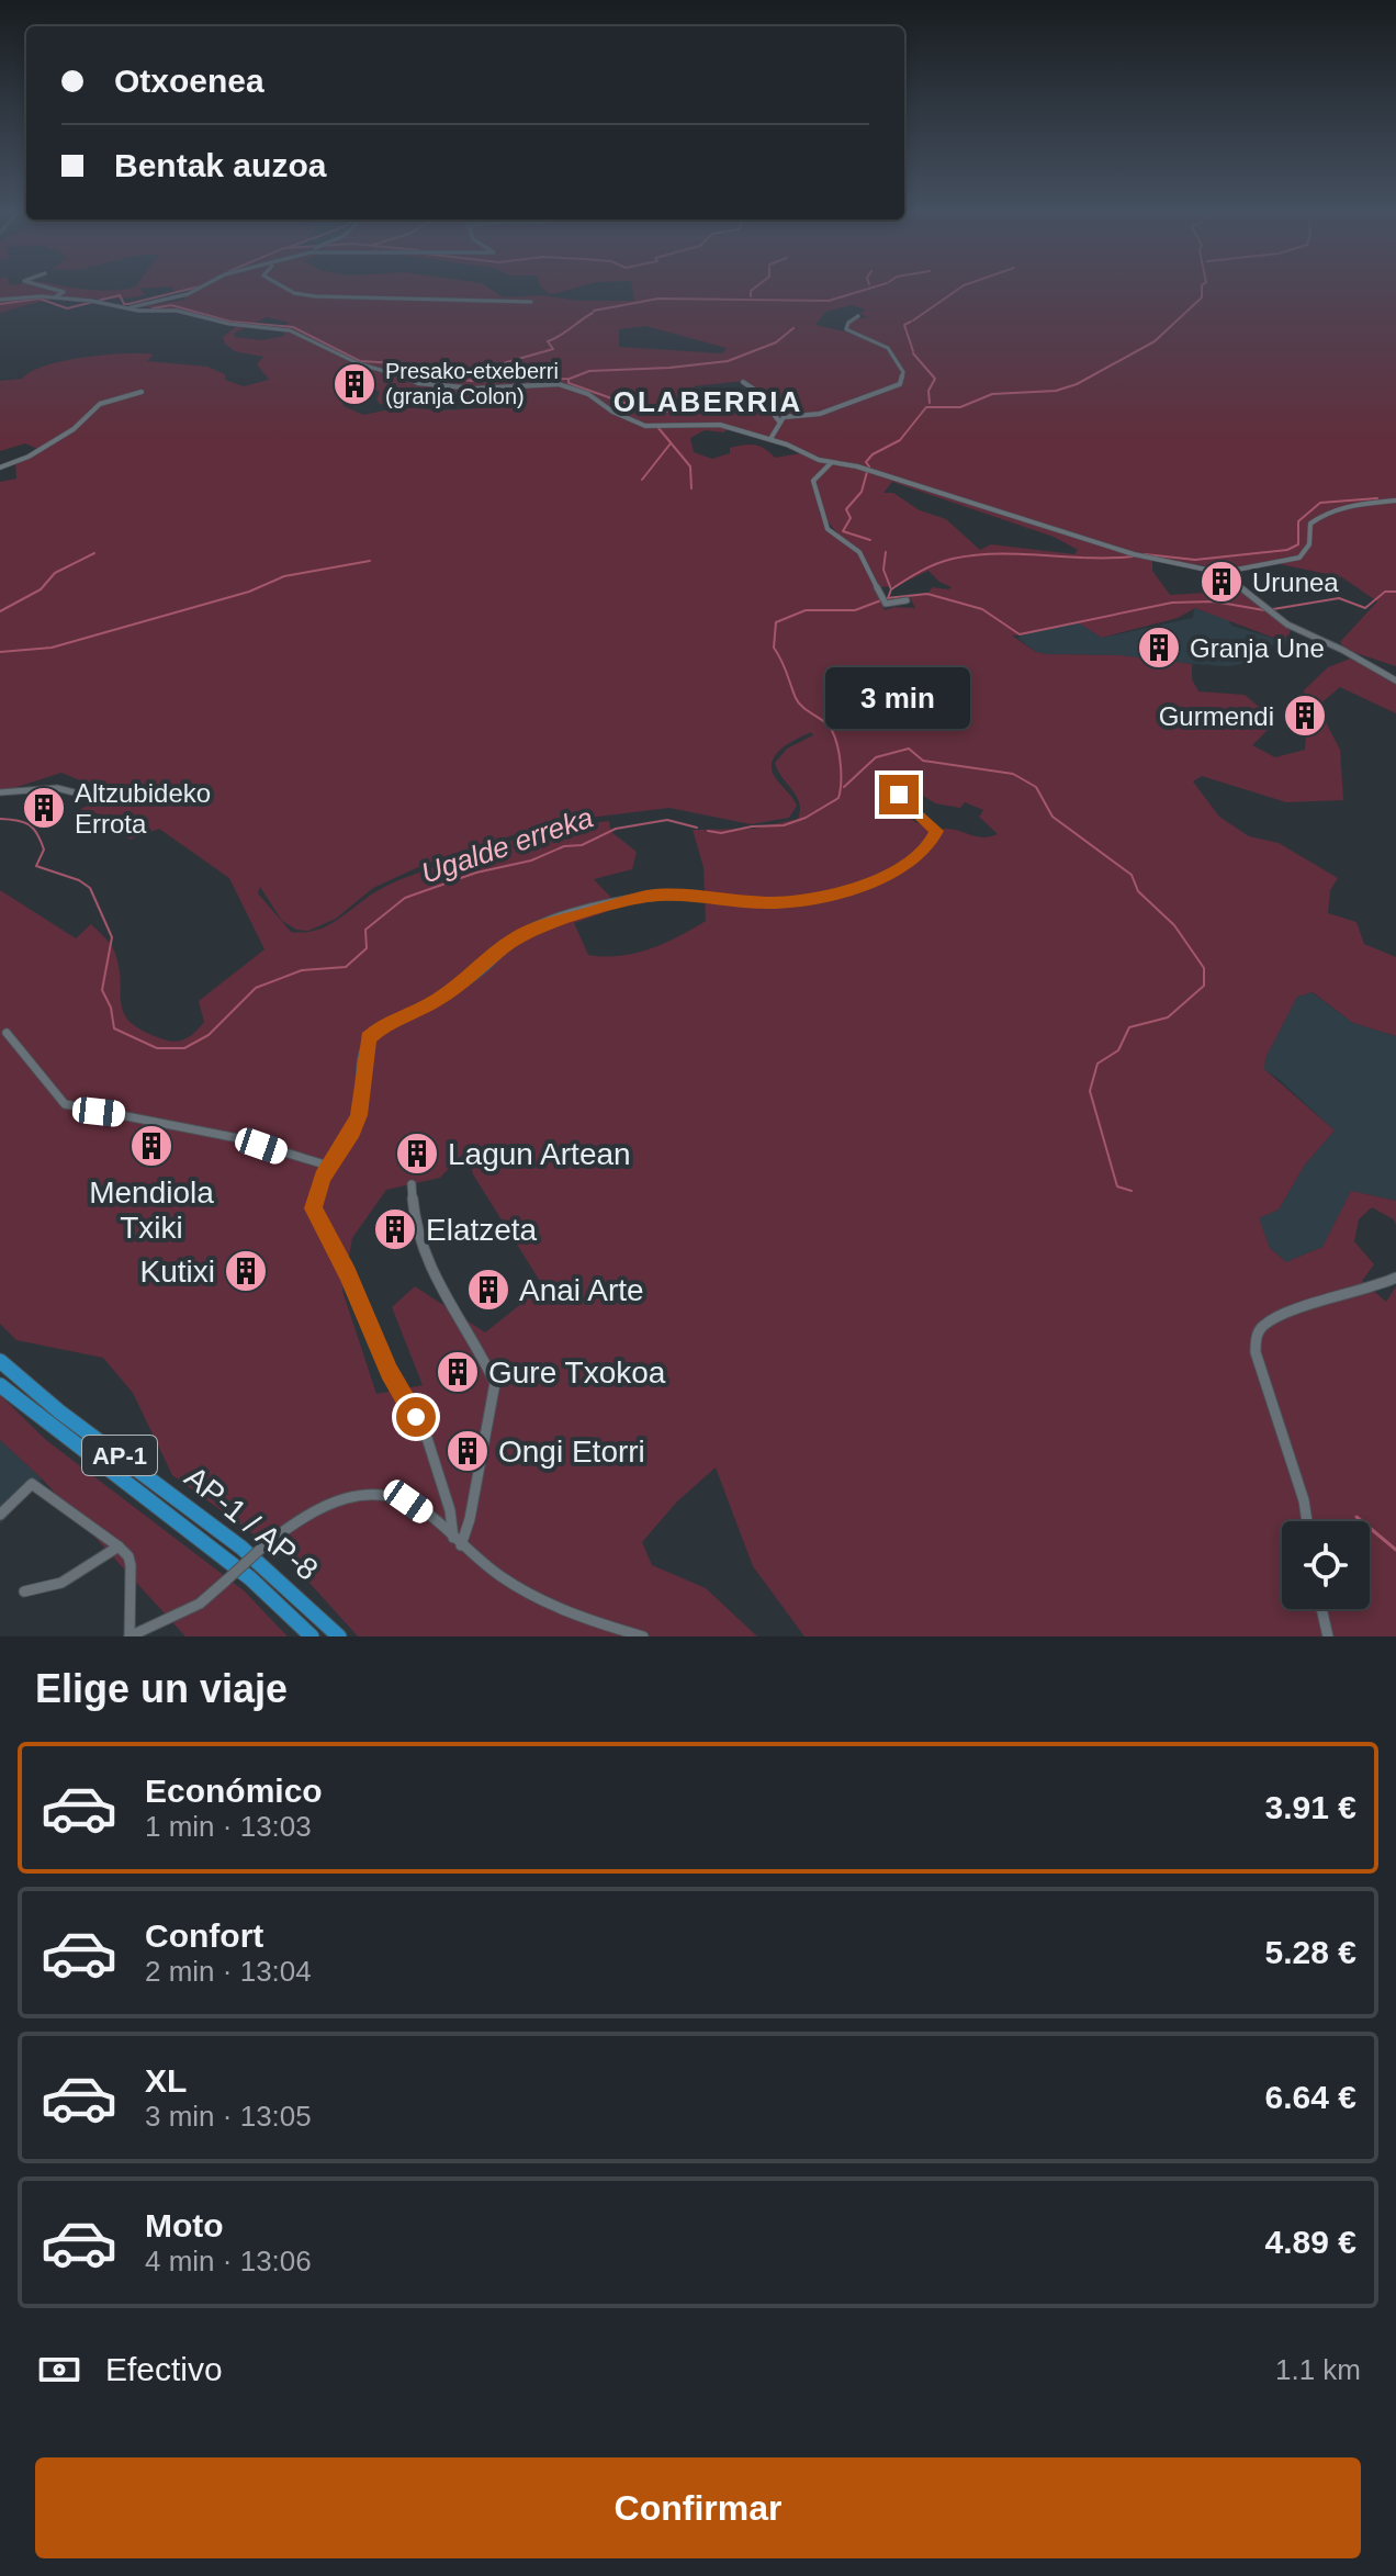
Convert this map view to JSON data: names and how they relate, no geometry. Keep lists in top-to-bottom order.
{
  "streets": {
    "highway": ["AP-1", "AP-1 / AP-8"]
  },
  "districts": ["OLABERRIA"],
  "water": ["Ugalde erreka"],
  "places": {
    "building": [
      "Presako-etxeberri (granja Colon)",
      "Urunea",
      "Granja Une",
      "Gurmendi",
      "Altzubideko Errota",
      "Mendiola Txiki",
      "Lagun Artean",
      "Elatzeta",
      "Kutixi",
      "Anai Arte",
      "Gure Txokoa",
      "Ongi Etorri"
    ]
  },
  "page": {
    "banner": ["Otxoenea", "Bentak auzoa"],
    "bubble": "3 min",
    "heading": "Elige un viaje",
    "list": [
      {
        "name": "Económico",
        "note": "1 min · 13:03",
        "value": "3.91 €"
      },
      {
        "name": "Confort",
        "note": "2 min · 13:04",
        "value": "5.28 €"
      },
      {
        "name": "XL",
        "note": "3 min · 13:05",
        "value": "6.64 €"
      },
      {
        "name": "Moto",
        "note": "4 min · 13:06",
        "value": "4.89 €"
      }
    ],
    "pay": ["Efectivo", "1.1 km"],
    "buttons": "Confirmar"
  }
}
